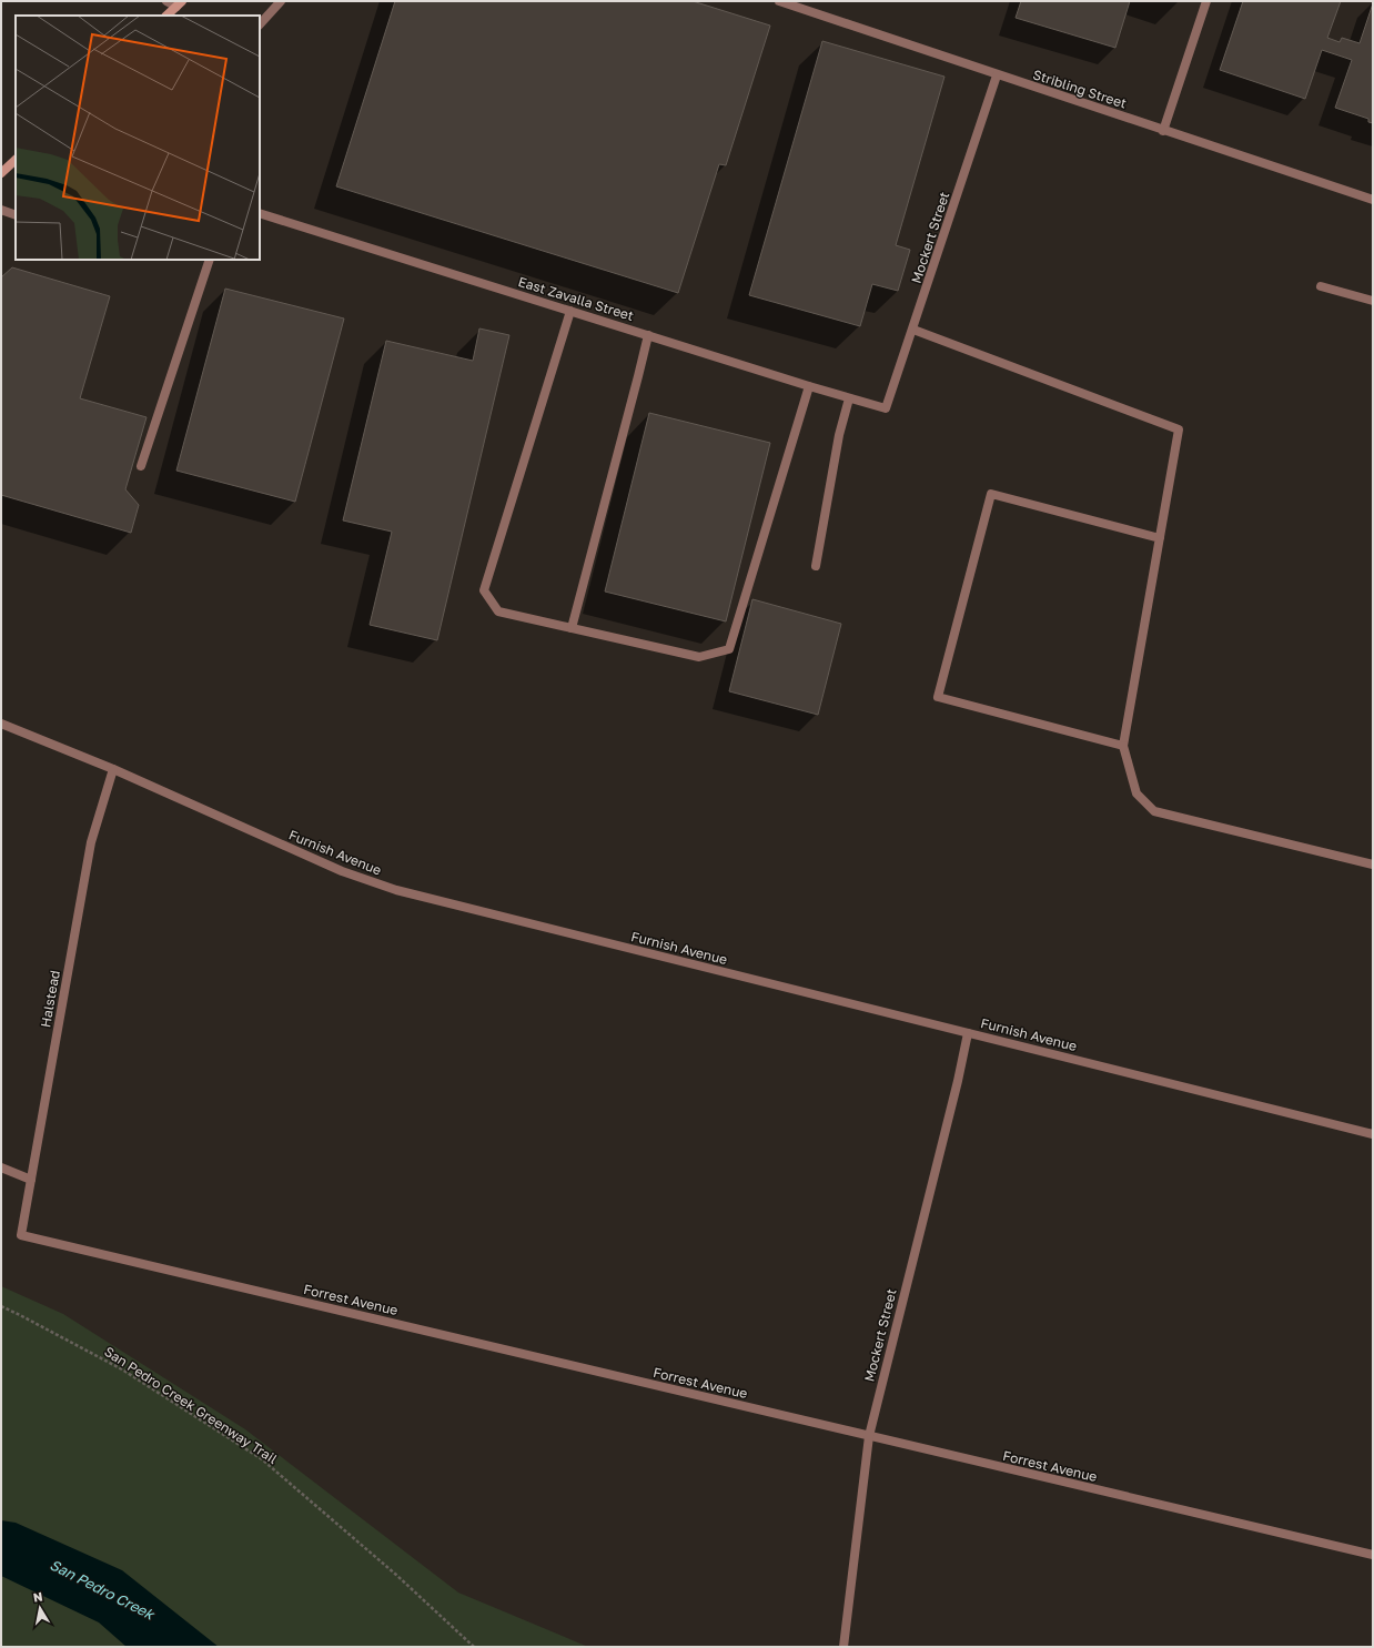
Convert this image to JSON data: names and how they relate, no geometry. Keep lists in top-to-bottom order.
{
  "streets": {
    "street": [
      "Stribling Street",
      "Mockert Street",
      "East Zavalla Street",
      "Furnish Avenue",
      "Halstead",
      "Forrest Avenue"
    ],
    "path": ["San Pedro Creek Greenway Trail"]
  },
  "crossings": [
    ["Stribling Street", "Mockert Street"],
    ["Mockert Street", "East Zavalla Street"],
    ["Mockert Street", "Furnish Avenue"],
    ["Mockert Street", "Forrest Avenue"],
    ["Furnish Avenue", "Halstead"],
    ["Halstead", "Forrest Avenue"]
  ],
  "water": ["San Pedro Creek"],
  "north": "top"
}
